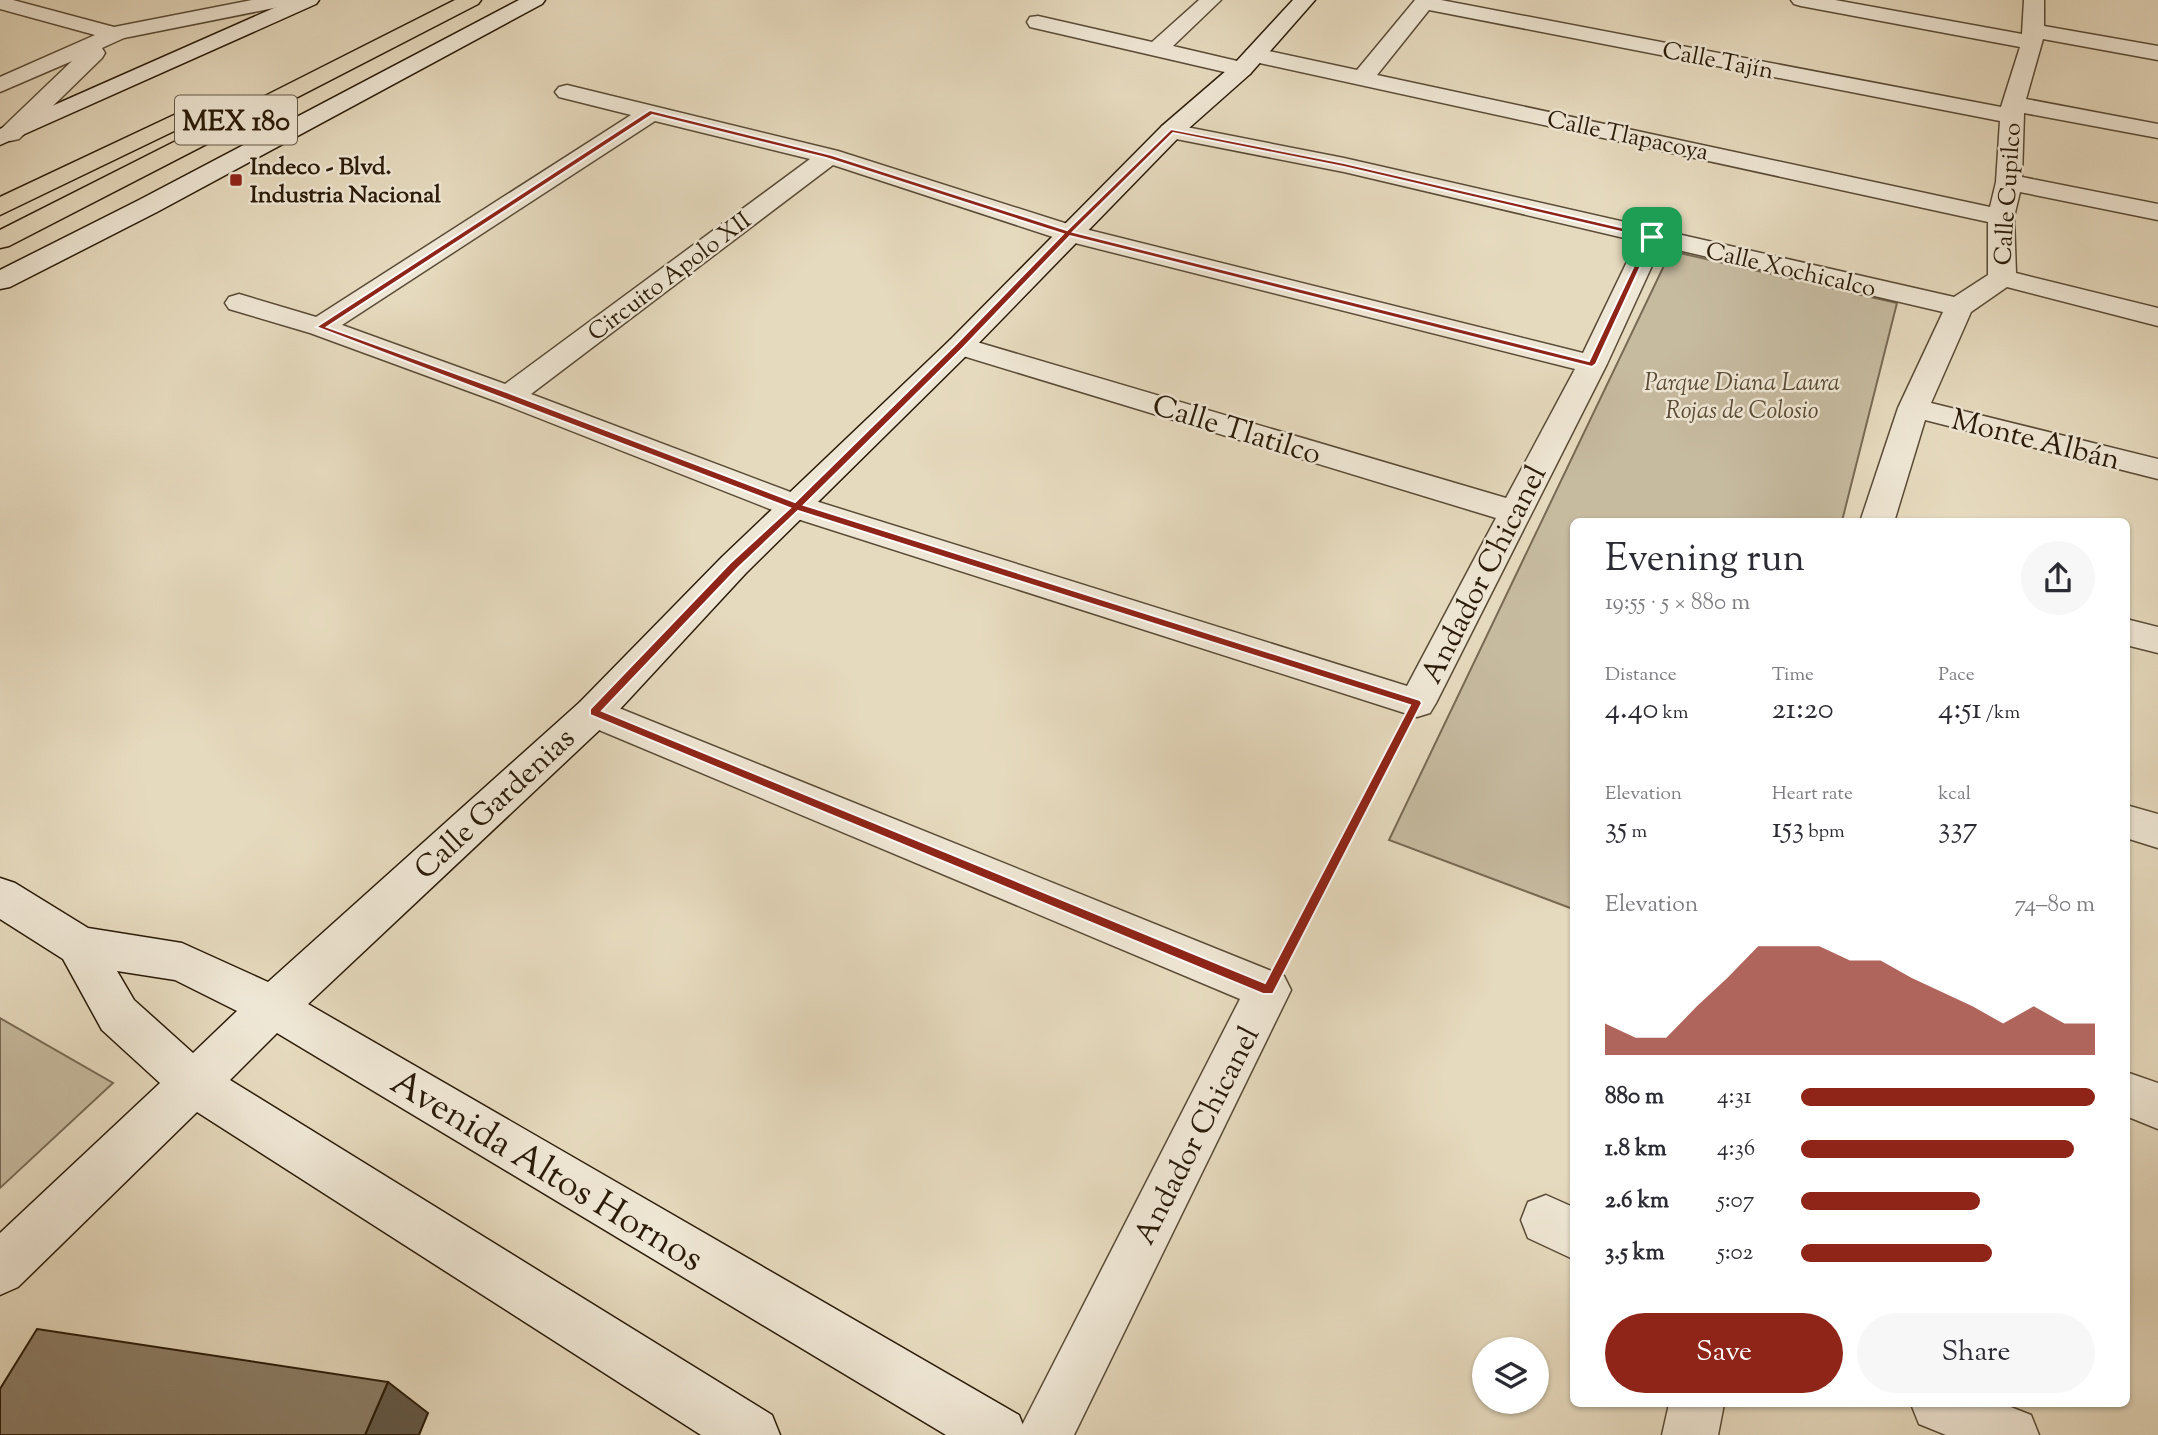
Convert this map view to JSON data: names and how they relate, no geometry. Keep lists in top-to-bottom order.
{
  "streets": {
    "highway": ["MEX 180"],
    "street": [
      "Calle Tajín",
      "Calle Tlapacoya",
      "Calle Cupilco",
      "Calle Xochicalco",
      "Circuito Apolo XII",
      "Calle Tlatilco",
      "Monte Albán",
      "Andador Chicanel",
      "Calle Gardenias",
      "Avenida Altos Hornos"
    ]
  },
  "crossings": [
    ["Calle Tajín", "Calle Cupilco"],
    ["Calle Tlapacoya", "Calle Cupilco"],
    ["Calle Tlapacoya", "Calle Gardenias"],
    ["Calle Cupilco", "Calle Xochicalco"],
    ["Calle Xochicalco", "Andador Chicanel"],
    ["Calle Xochicalco", "Calle Gardenias"],
    ["Calle Tlatilco", "Andador Chicanel"],
    ["Calle Tlatilco", "Calle Gardenias"],
    ["Calle Gardenias", "Avenida Altos Hornos"]
  ],
  "parks": ["Parque Diana Laura Rojas de Colosio"],
  "places": {
    "transit": ["Indeco - Blvd. Industria Nacional"]
  },
  "page": {
    "heading": ["Evening run", "19:55 · 5 × 880 m"],
    "stats": [
      ["Distance", "4.40 km"],
      ["Time", "21:20"],
      ["Pace", "4:51 /km"],
      ["Elevation", "35 m"],
      ["Heart rate", "153 bpm"],
      ["kcal", "337"]
    ],
    "chart": ["Elevation", "74–80 m"],
    "list": [
      {
        "name": "880 m",
        "note": "4:31"
      },
      {
        "name": "1.8 km",
        "note": "4:36"
      },
      {
        "name": "2.6 km",
        "note": "5:07"
      },
      {
        "name": "3.5 km",
        "note": "5:02"
      }
    ],
    "buttons": ["Save", "Share"]
  }
}
